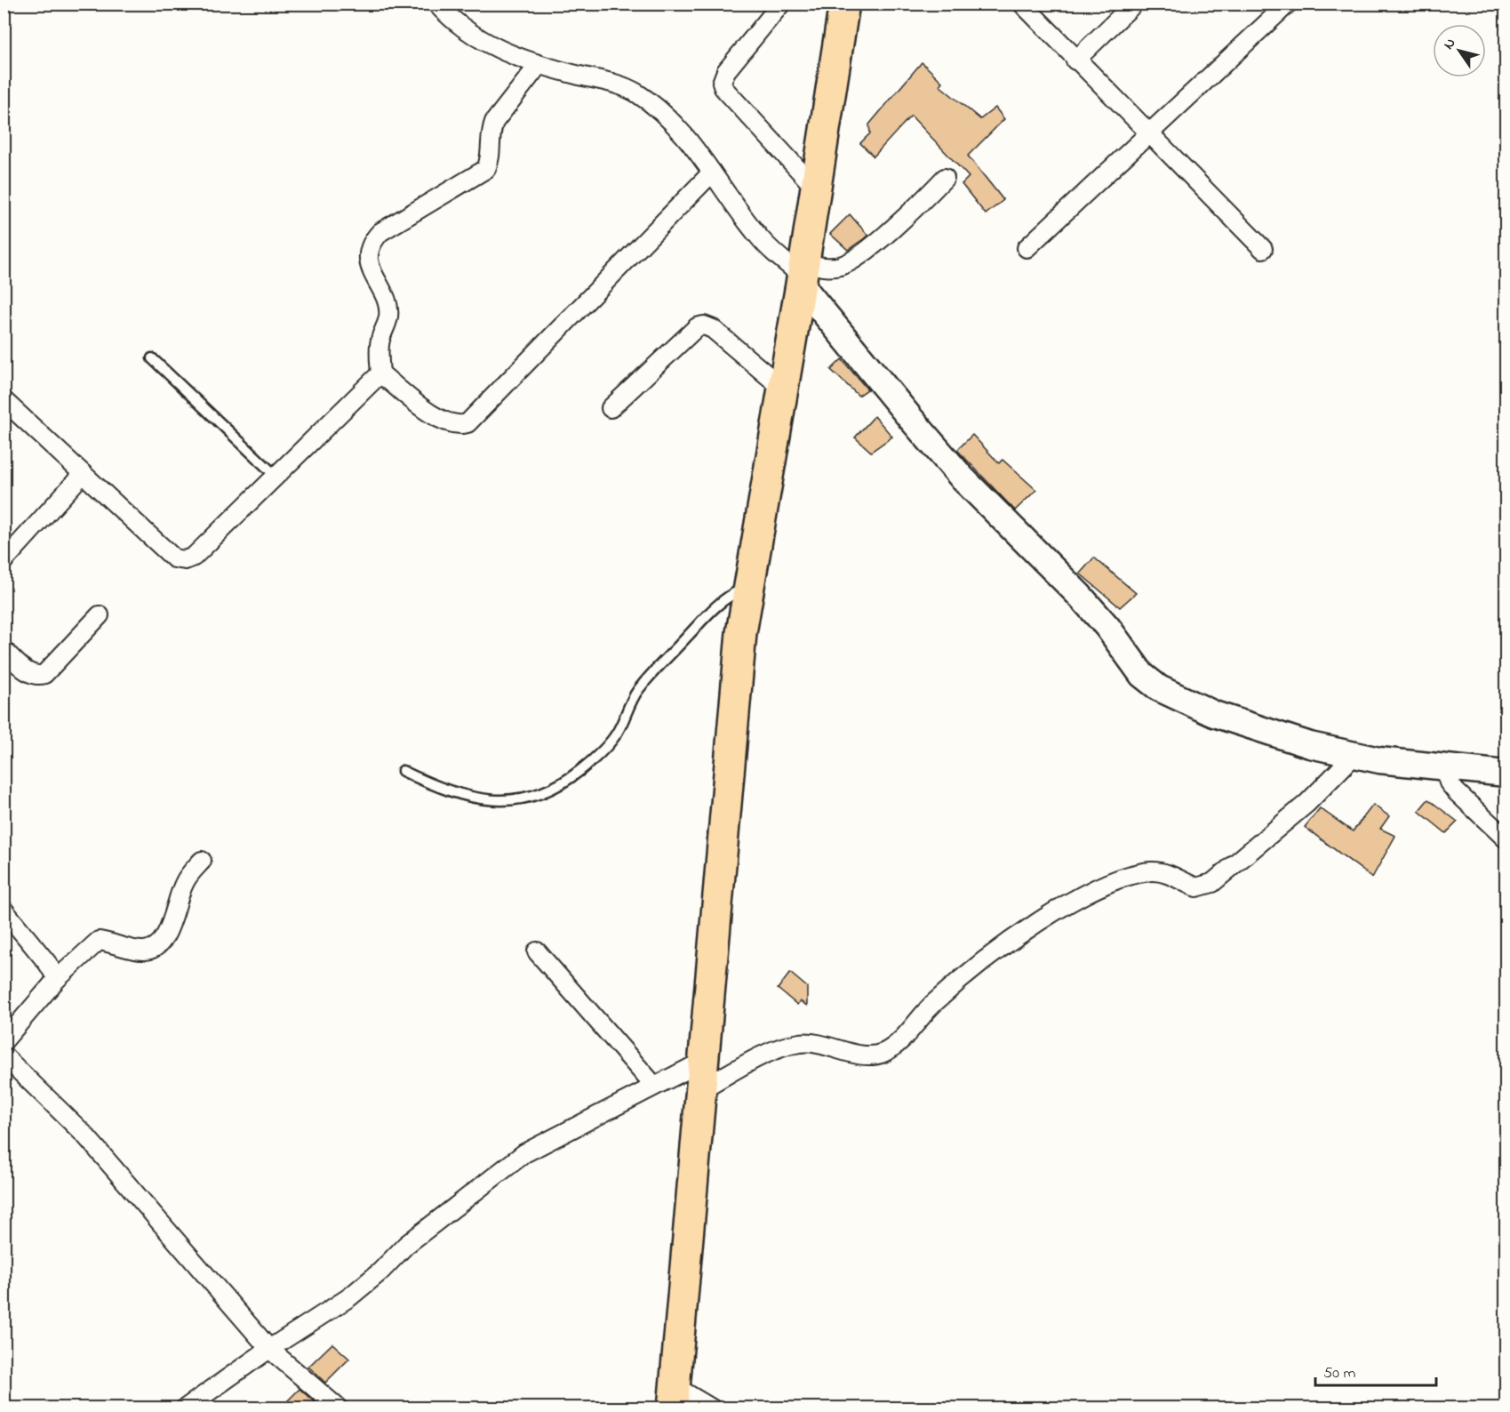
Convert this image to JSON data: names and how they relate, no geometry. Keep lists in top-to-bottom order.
{
  "scale_bar": "50 m",
  "north": "top left"
}
